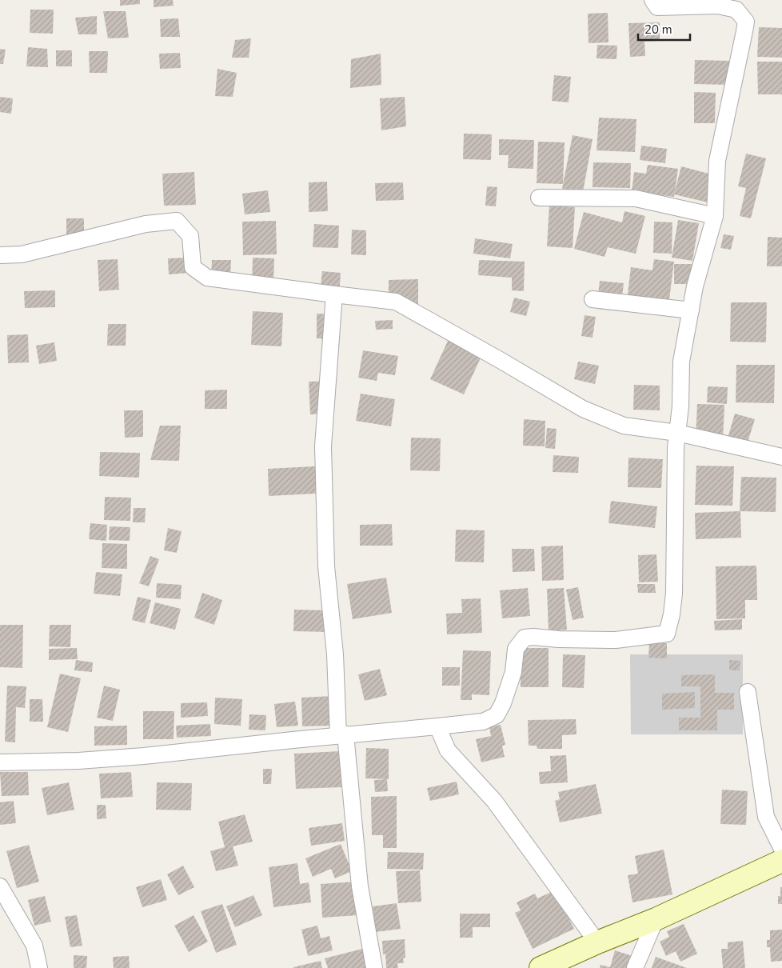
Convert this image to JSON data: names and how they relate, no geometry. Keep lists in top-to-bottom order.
{
  "scale_bar": "20 m"
}
